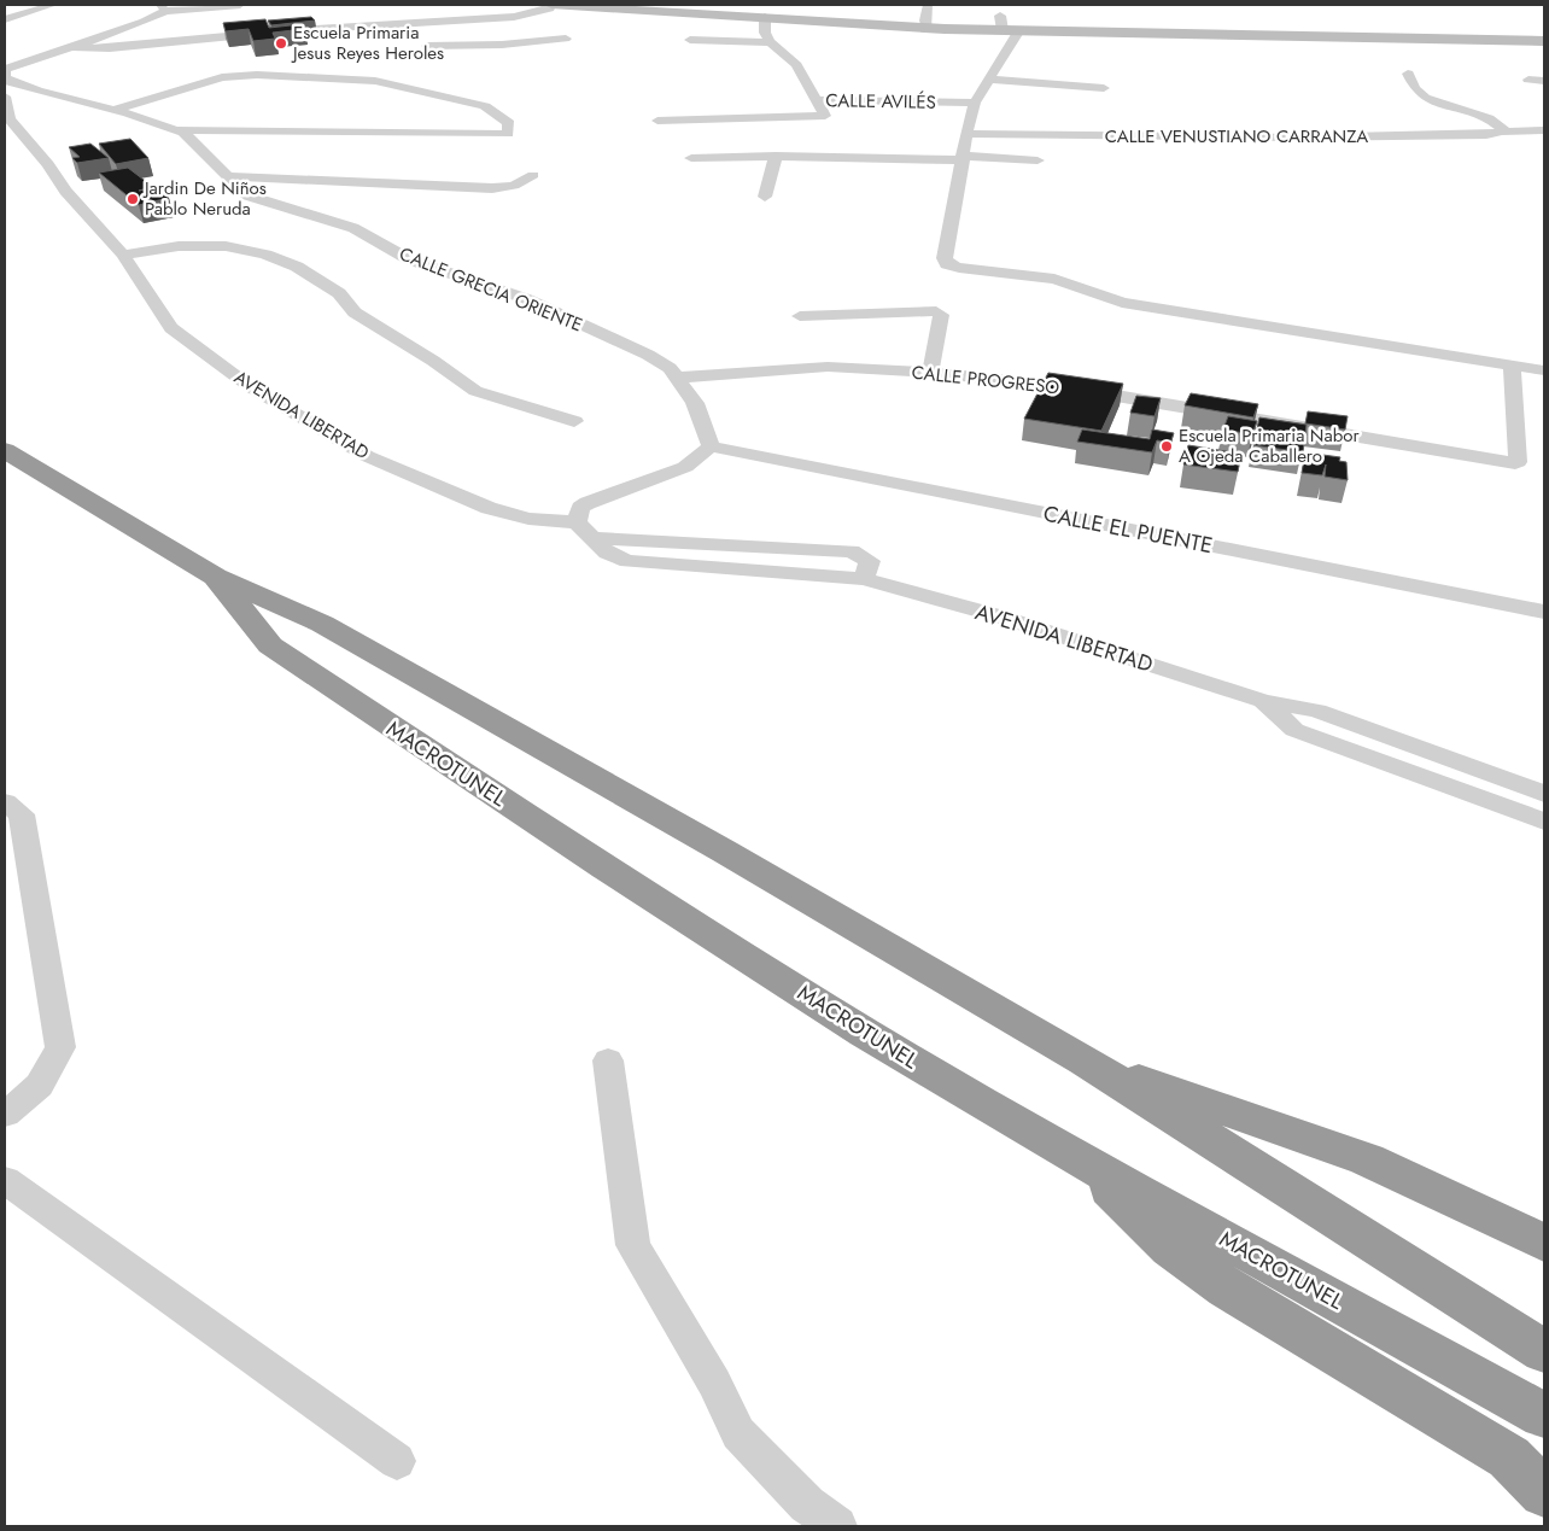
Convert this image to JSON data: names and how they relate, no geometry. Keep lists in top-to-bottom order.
{
  "streets": {
    "highway": ["MACROTUNEL"],
    "street": [
      "CALLE AVILÉS",
      "CALLE VENUSTIANO CARRANZA",
      "CALLE GRECIA ORIENTE",
      "CALLE PROGRESO",
      "AVENIDA LIBERTAD",
      "CALLE EL PUENTE"
    ]
  },
  "crossings": [
    ["CALLE GRECIA ORIENTE", "CALLE PROGRESO"],
    ["CALLE GRECIA ORIENTE", "CALLE EL PUENTE"]
  ],
  "places": ["Escuela Primaria Jesus Reyes Heroles", "Jardin De Niños Pablo Neruda", "Escuela Primaria Nabor A Ojeda Caballero"]
}
